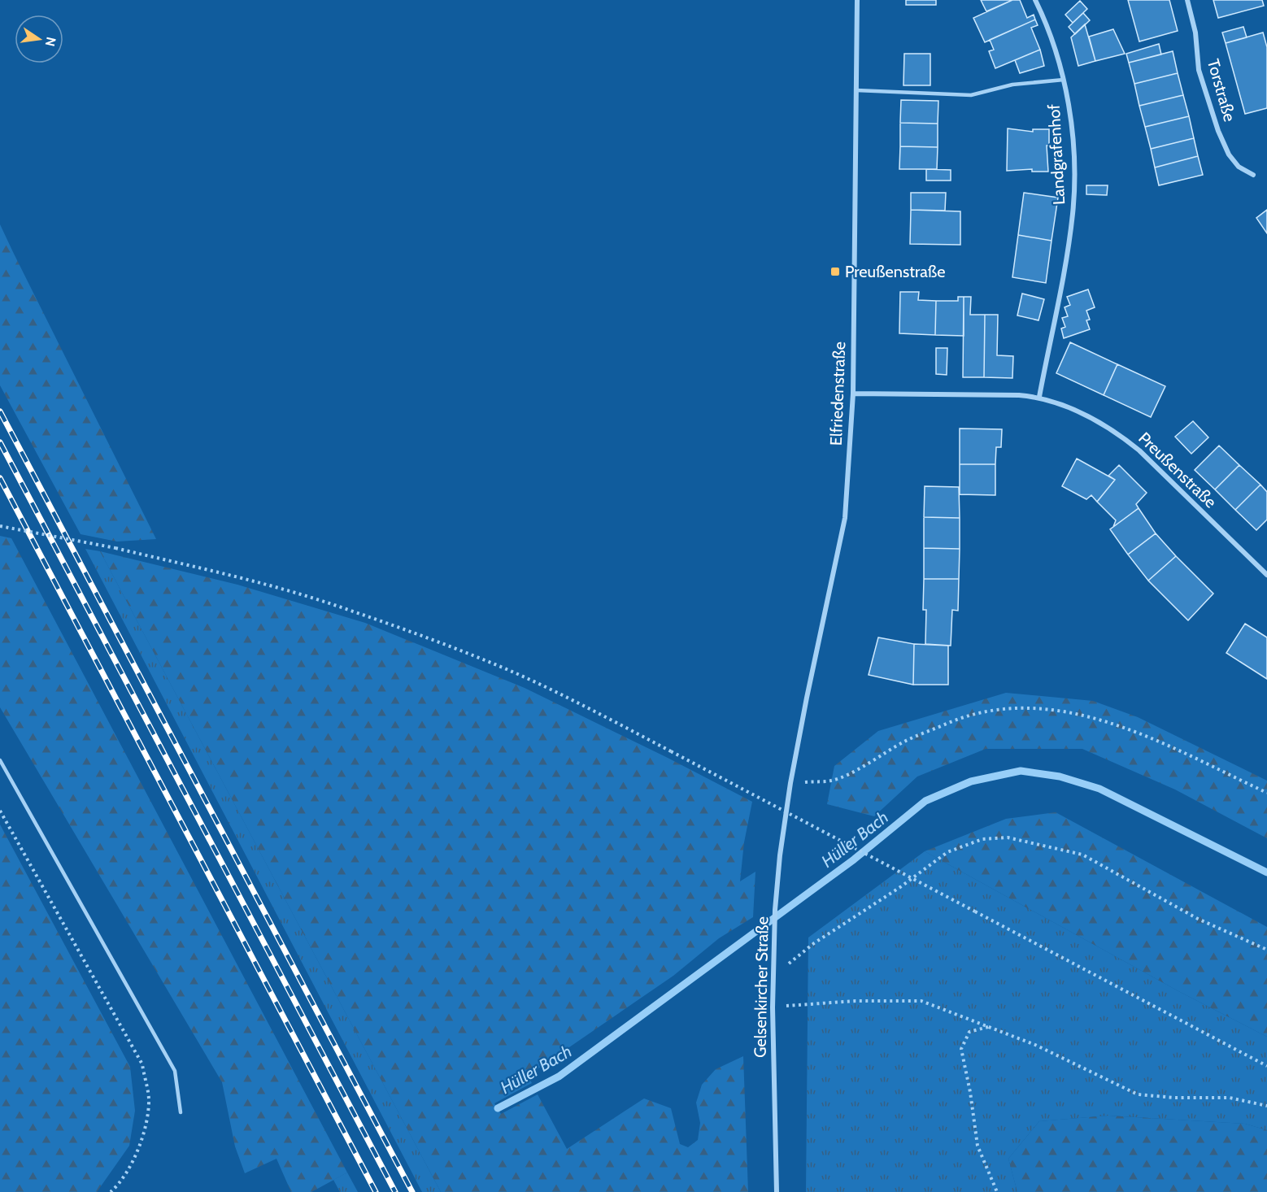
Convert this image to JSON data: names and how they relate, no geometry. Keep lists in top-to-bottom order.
{
  "streets": {
    "street": [
      "Torstraße",
      "Landgrafenhof",
      "Elfriedenstraße",
      "Preußenstraße",
      "Gelsenkircher Straße"
    ]
  },
  "crossings": [
    ["Landgrafenhof", "Preußenstraße"],
    ["Elfriedenstraße", "Preußenstraße"],
    ["Elfriedenstraße", "Gelsenkircher Straße"]
  ],
  "water": ["Hüller Bach"],
  "places": {
    "transit": ["Preußenstraße"]
  },
  "north": "right"
}
